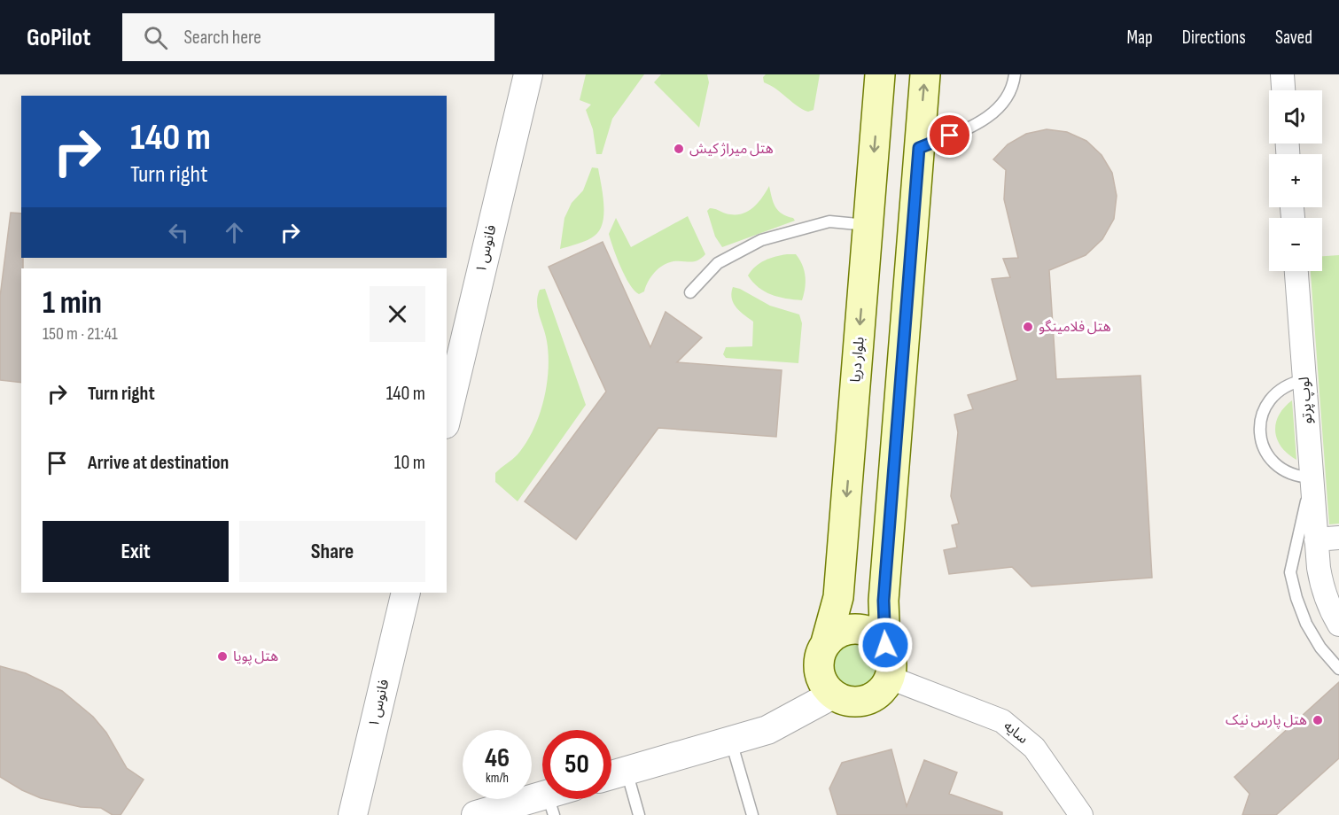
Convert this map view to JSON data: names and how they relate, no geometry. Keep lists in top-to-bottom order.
{
  "streets": {
    "main road": ["بلوار دریا"],
    "street": ["فانوس ۱", "لوپ پرتو", "سایه"]
  },
  "crossings": [
    ["بلوار دریا", "سایه"]
  ],
  "places": [
    "هتل میراژ کیش",
    "هتل فلامینگو",
    "هتل پویا",
    "هتل پارس نیک"
  ],
  "page": {
    "header": "GoPilot",
    "search": "Search here",
    "nav": ["Map", "Directions", "Saved"],
    "map_buttons": ["+", "−"],
    "turn": ["140 m", "Turn right"],
    "heading": ["1 min", "150 m · 21:41"],
    "list": [
      {
        "name": "Turn right",
        "value": "140 m"
      },
      {
        "name": "Arrive at destination",
        "value": "10 m"
      }
    ],
    "buttons": ["Exit", "Share"],
    "speed": "46 km/h",
    "limit": "50"
  }
}
